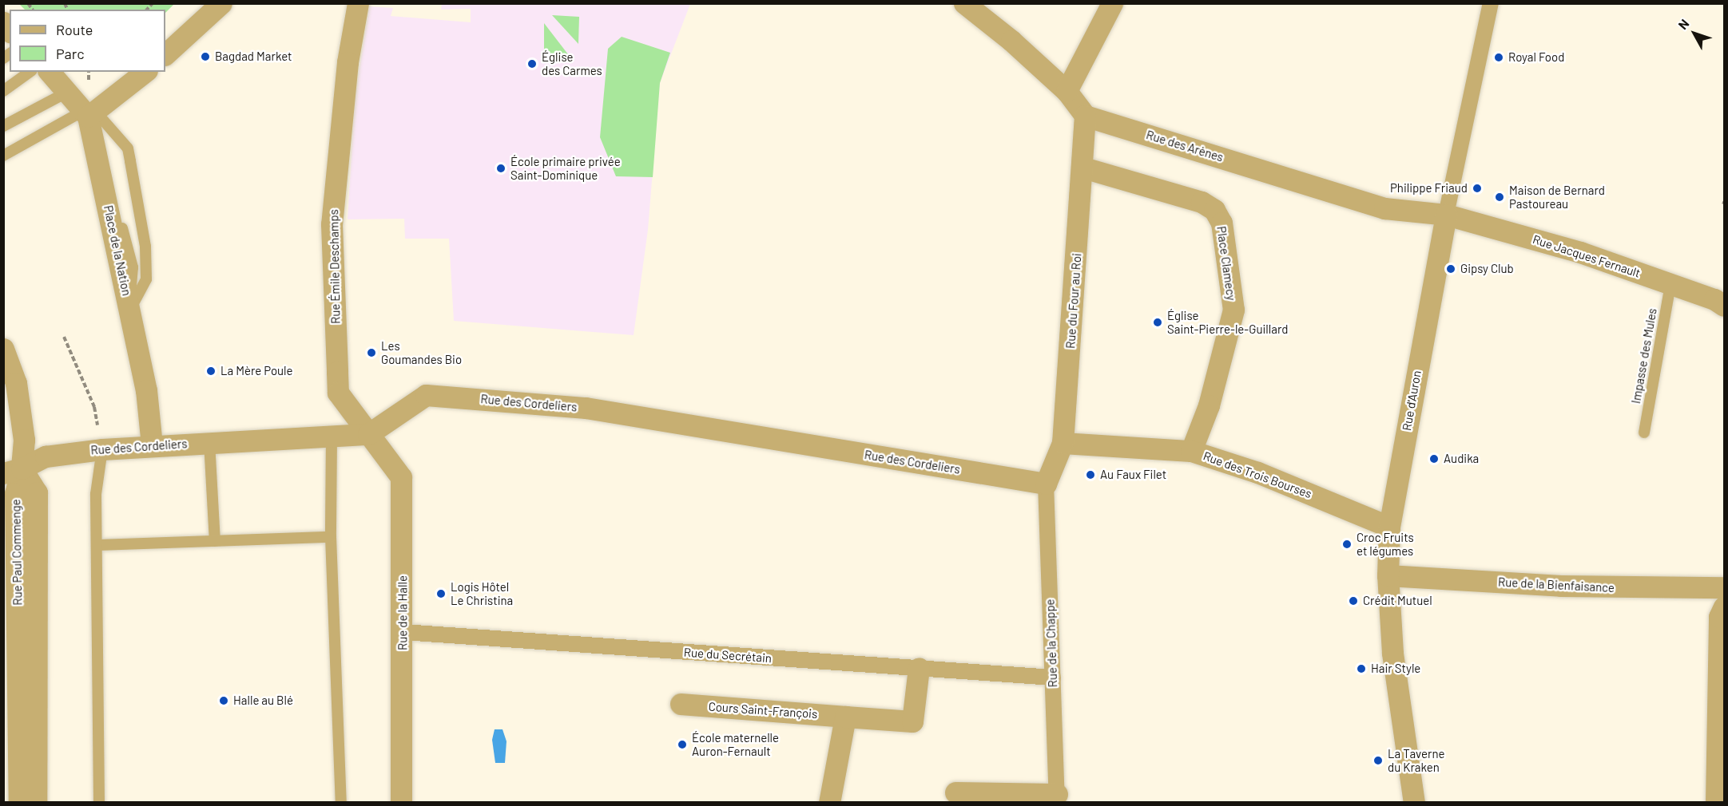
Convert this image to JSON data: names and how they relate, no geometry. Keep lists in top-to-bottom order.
{
  "streets": {
    "street": [
      "Rue des Arènes",
      "Place de la Nation",
      "Rue Jacques Fernault",
      "Place Clamecy",
      "Rue Émile Deschamps",
      "Rue du Four au Roi",
      "Rue d'Auron",
      "Rue des Cordeliers",
      "Rue des Trois Bourses",
      "Rue Paul Commenge",
      "Rue de la Bienfaisance",
      "Rue de la Halle",
      "Rue de la Chappe",
      "Rue du Secrétain",
      "Cours Saint-François"
    ],
    "lane": ["Impasse des Mules"]
  },
  "crossings": [
    ["Rue des Arènes", "Rue Jacques Fernault"],
    ["Rue des Arènes", "Rue du Four au Roi"],
    ["Rue des Arènes", "Rue d'Auron"],
    ["Place de la Nation", "Rue des Cordeliers"],
    ["Rue Jacques Fernault", "Impasse des Mules"],
    ["Rue Jacques Fernault", "Rue d'Auron"],
    ["Place Clamecy", "Rue du Four au Roi"],
    ["Place Clamecy", "Rue des Trois Bourses"],
    ["Rue Émile Deschamps", "Rue des Cordeliers"],
    ["Rue Émile Deschamps", "Rue de la Halle"],
    ["Rue du Four au Roi", "Rue des Cordeliers"],
    ["Rue du Four au Roi", "Rue des Trois Bourses"],
    ["Rue du Four au Roi", "Rue de la Chappe"],
    ["Rue d'Auron", "Rue des Trois Bourses"],
    ["Rue d'Auron", "Rue de la Bienfaisance"],
    ["Rue des Cordeliers", "Rue Paul Commenge"],
    ["Rue des Cordeliers", "Rue de la Halle"],
    ["Rue des Cordeliers", "Rue de la Chappe"],
    ["Rue de la Halle", "Rue du Secrétain"],
    ["Rue de la Chappe", "Rue du Secrétain"],
    ["Rue du Secrétain", "Cours Saint-François"]
  ],
  "places": [
    "Bagdad Market",
    "Royal Food",
    "Église des Carmes",
    "École primaire privée Saint-Dominique",
    "Philippe Friaud",
    "Maison de Bernard Pastoureau",
    "Gipsy Club",
    "Église Saint-Pierre-le-Guillard",
    "Les Goumandes Bio",
    "La Mère Poule",
    "Audika",
    "Au Faux Filet",
    "Croc Fruits et légumes",
    "Logis Hôtel Le Christina",
    "Crédit Mutuel",
    "Hair Style",
    "Halle au Blé",
    "École maternelle Auron-Fernault",
    "La Taverne du Kraken"
  ],
  "legend": ["Route", "Parc"],
  "north": "top left"
}
